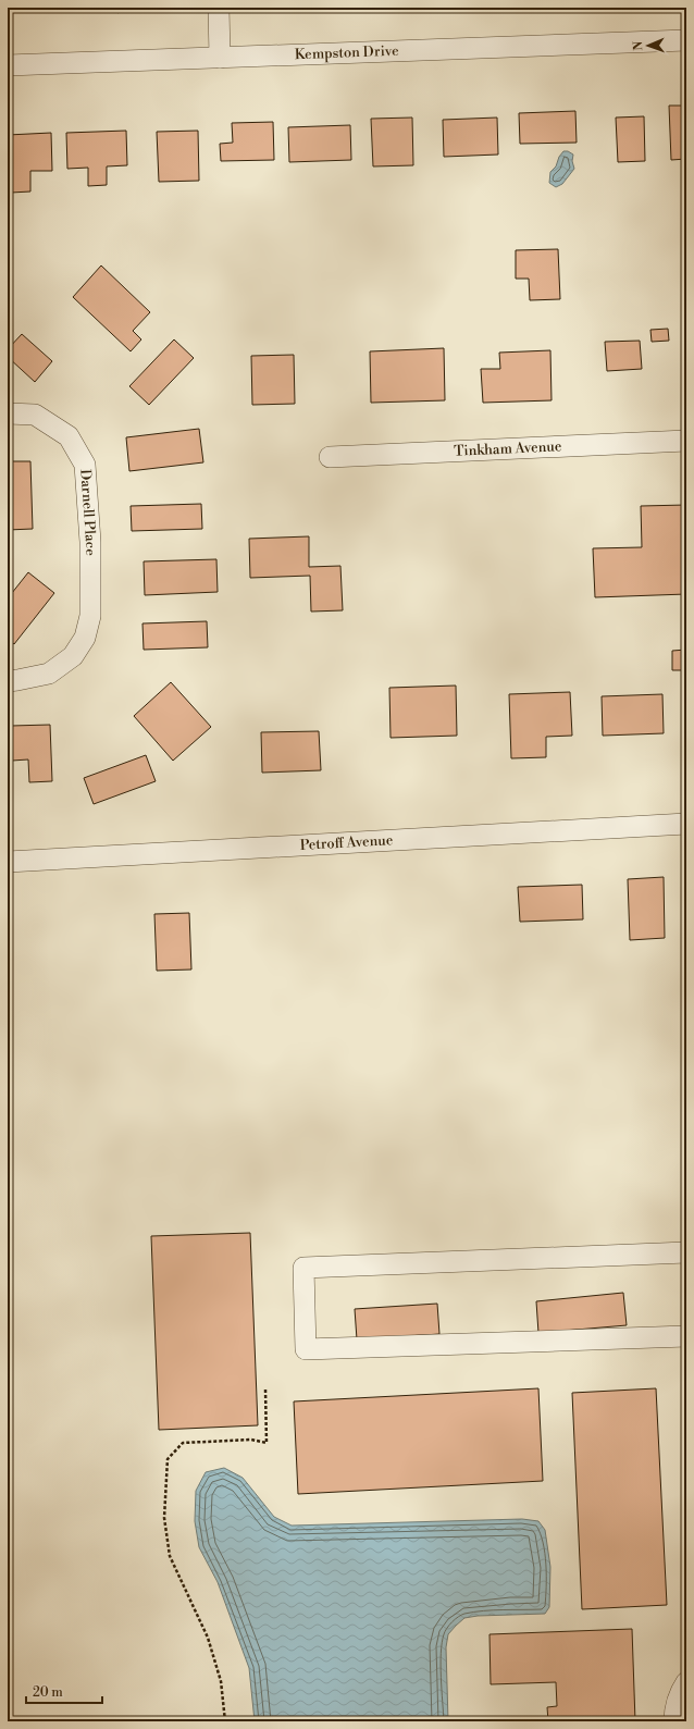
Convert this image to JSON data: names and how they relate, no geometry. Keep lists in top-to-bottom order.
{
  "streets": {
    "street": [
      "Kempston Drive",
      "Tinkham Avenue",
      "Darnell Place",
      "Petroff Avenue"
    ]
  },
  "scale_bar": "20 m",
  "north": "left"
}
